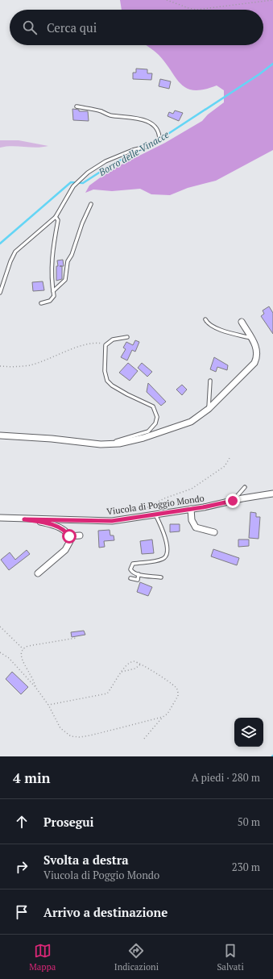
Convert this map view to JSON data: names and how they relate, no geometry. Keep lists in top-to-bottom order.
{
  "streets": {
    "street": ["Viucola di Poggio Mondo"]
  },
  "water": ["Borro delle Vinacce"],
  "page": {
    "search": "Cerca qui",
    "heading": ["4 min", "A piedi · 280 m"],
    "list": [
      ["Prosegui", "50 m"],
      ["Svolta a destra", "Viucola di Poggio Mondo", "230 m"],
      "Arrivo a destinazione"
    ],
    "nav": ["Mappa", "Indicazioni", "Salvati"]
  }
}
